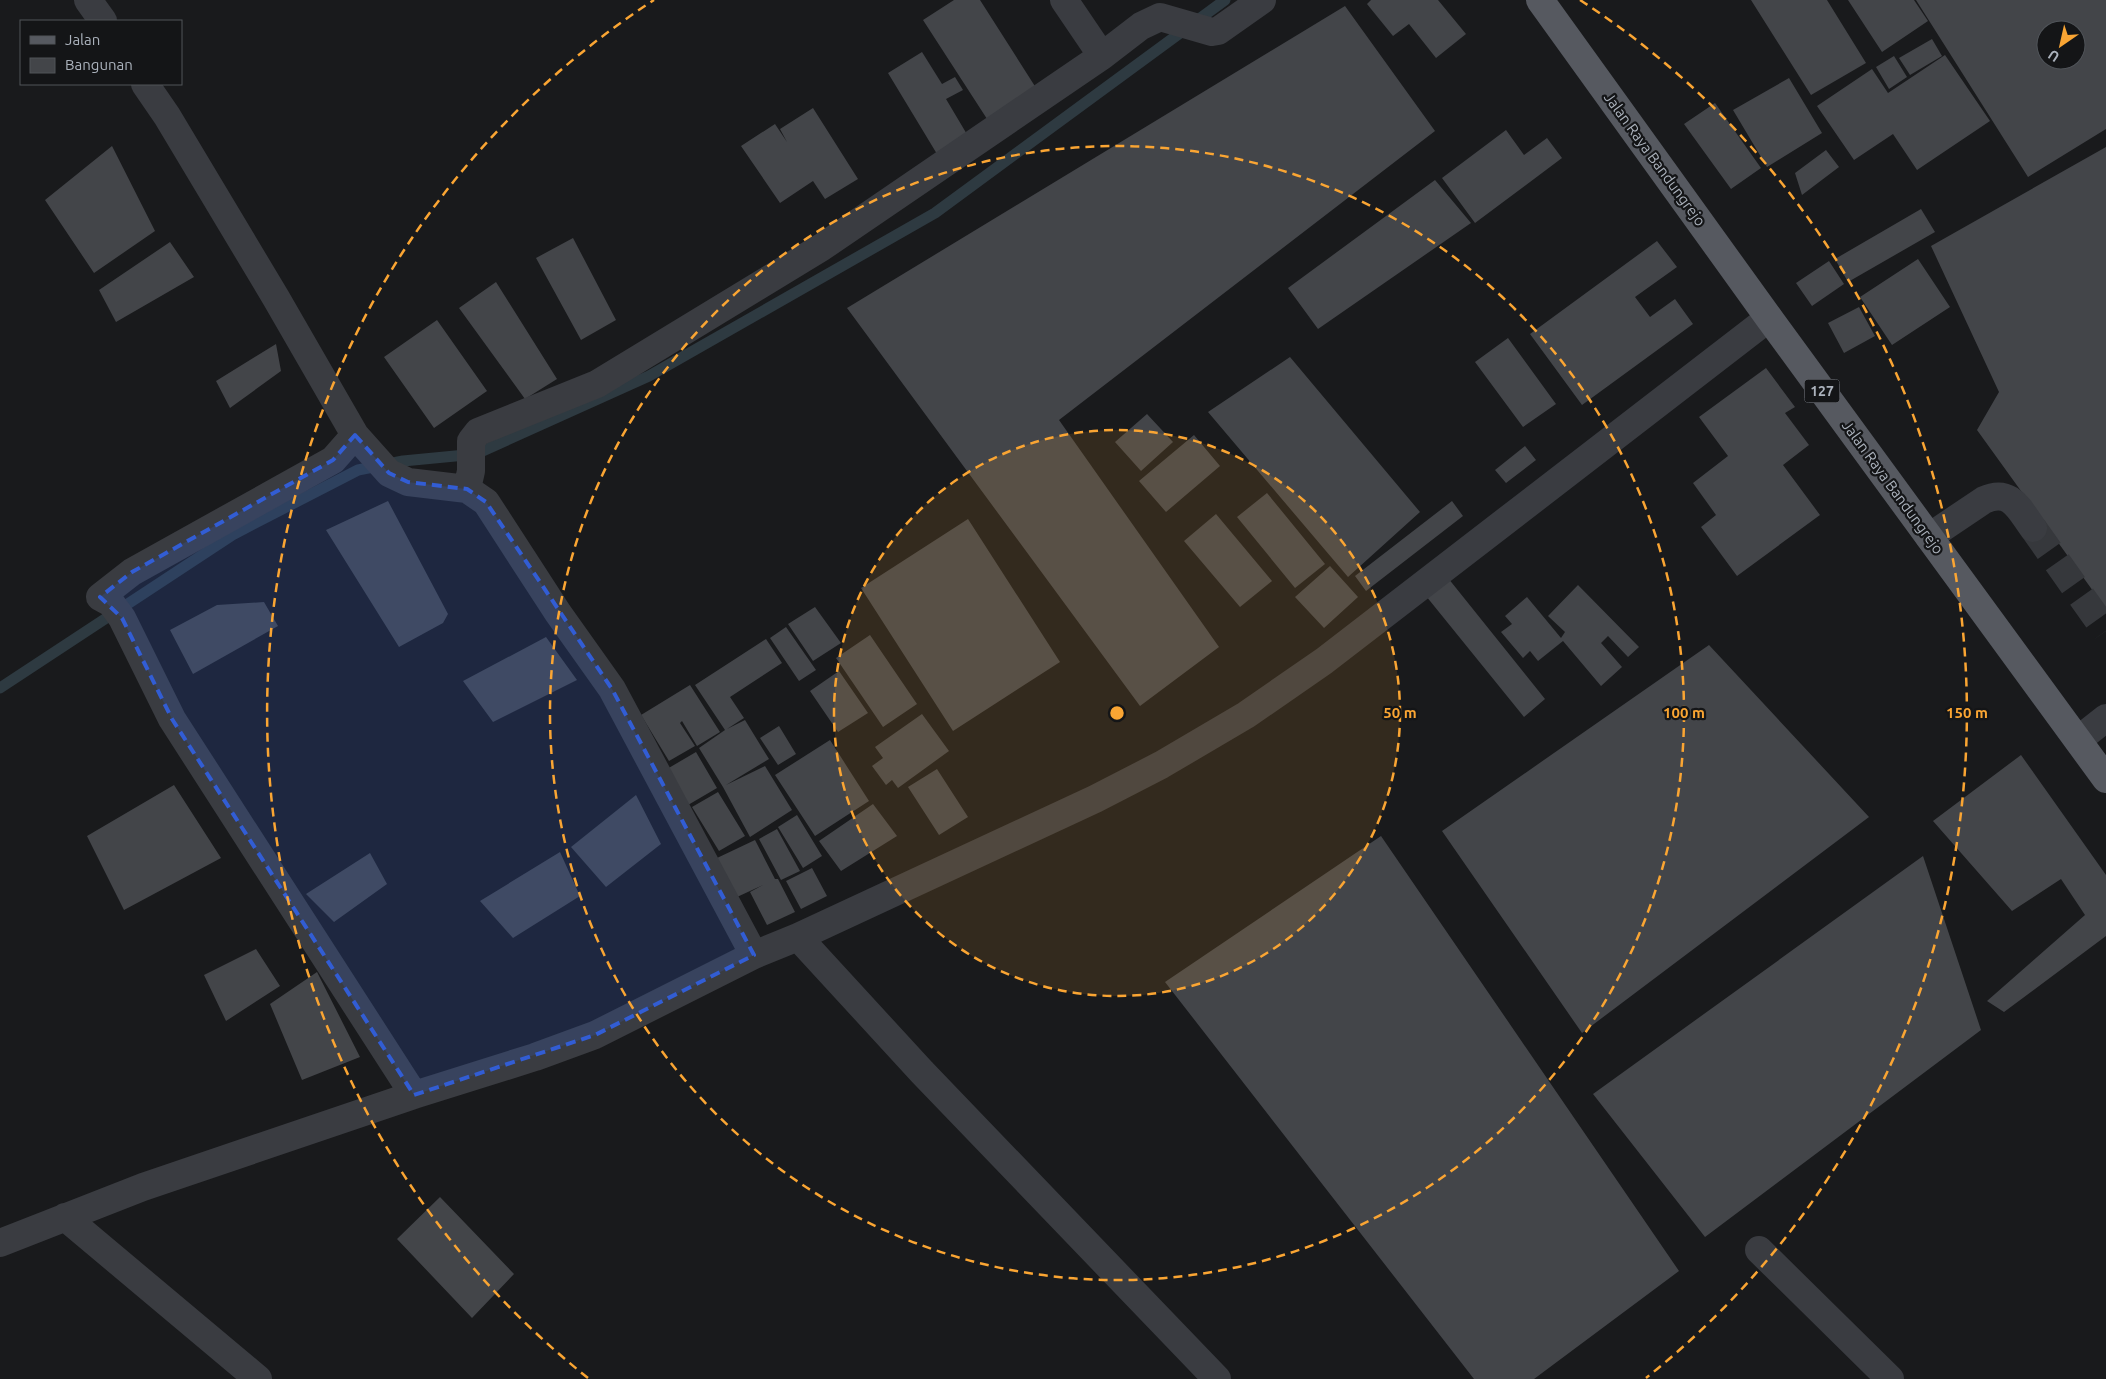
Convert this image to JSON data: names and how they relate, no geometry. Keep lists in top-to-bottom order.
{
  "streets": {
    "main road": ["Jalan Raya Bandungrejo", "127"]
  },
  "legend": ["Jalan", "Bangunan"],
  "north": "bottom left",
  "rings": ["50 m", "100 m", "150 m"]
}
